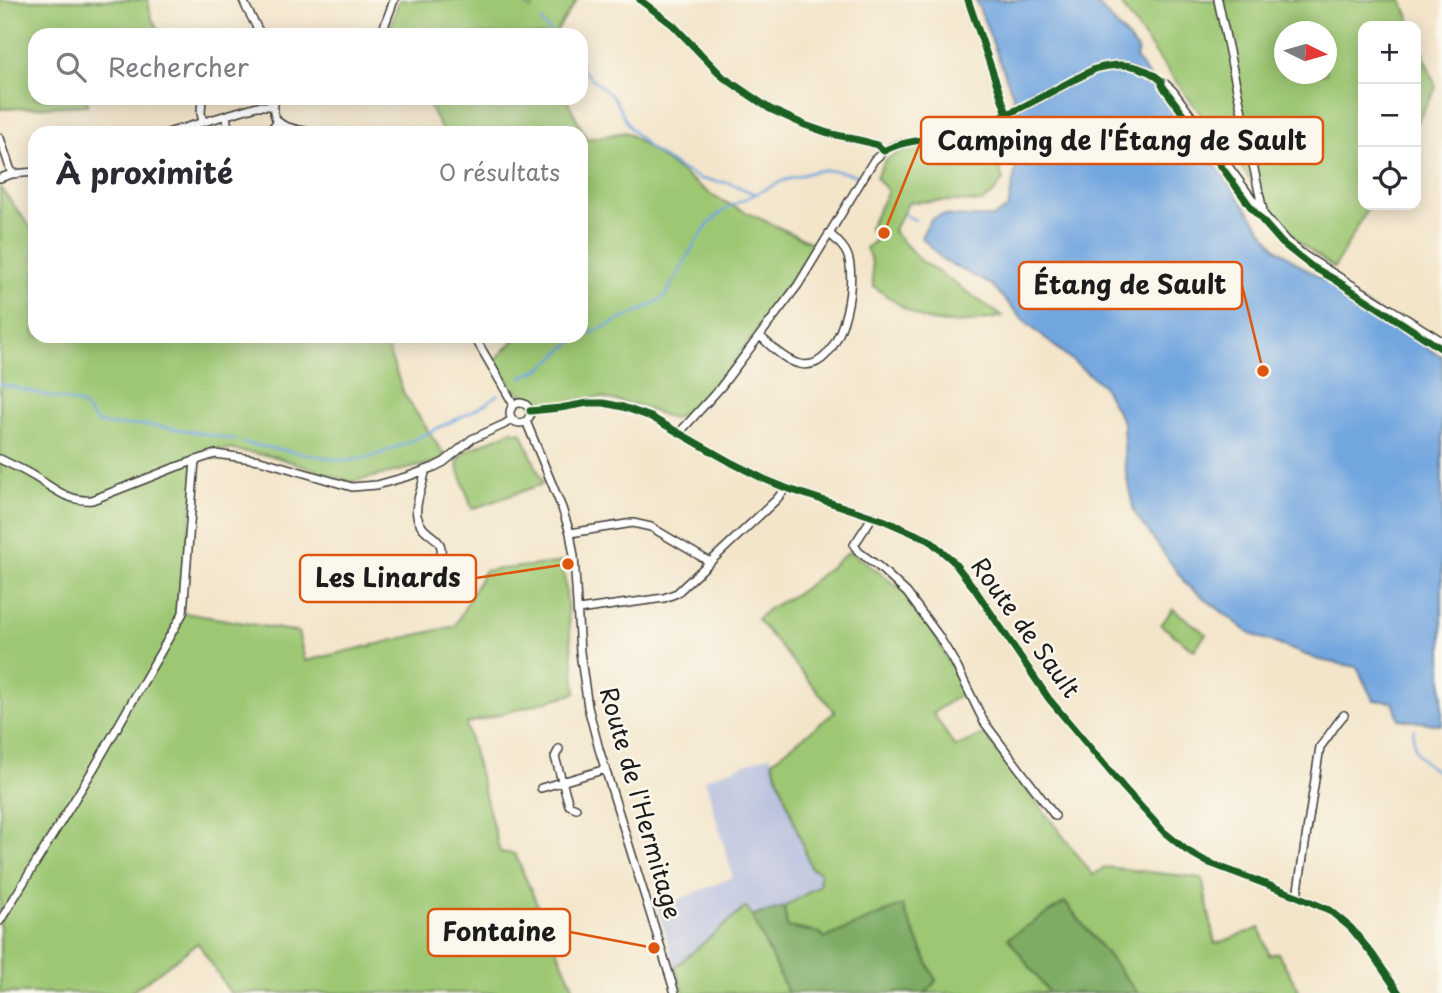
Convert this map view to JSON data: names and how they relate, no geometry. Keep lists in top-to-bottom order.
{
  "streets": {
    "street": ["Route de Sault", "Route de l'Hermitage"]
  },
  "crossings": [
    ["Route de Sault", "Route de l'Hermitage"]
  ],
  "places": [
    "Camping de l'Étang de Sault",
    "Étang de Sault",
    "Les Linards",
    "Fontaine"
  ],
  "north": "right",
  "page": {
    "map_buttons": ["+", "−"],
    "search": "Rechercher",
    "heading": ["À proximité", "0 résultats"]
  }
}
